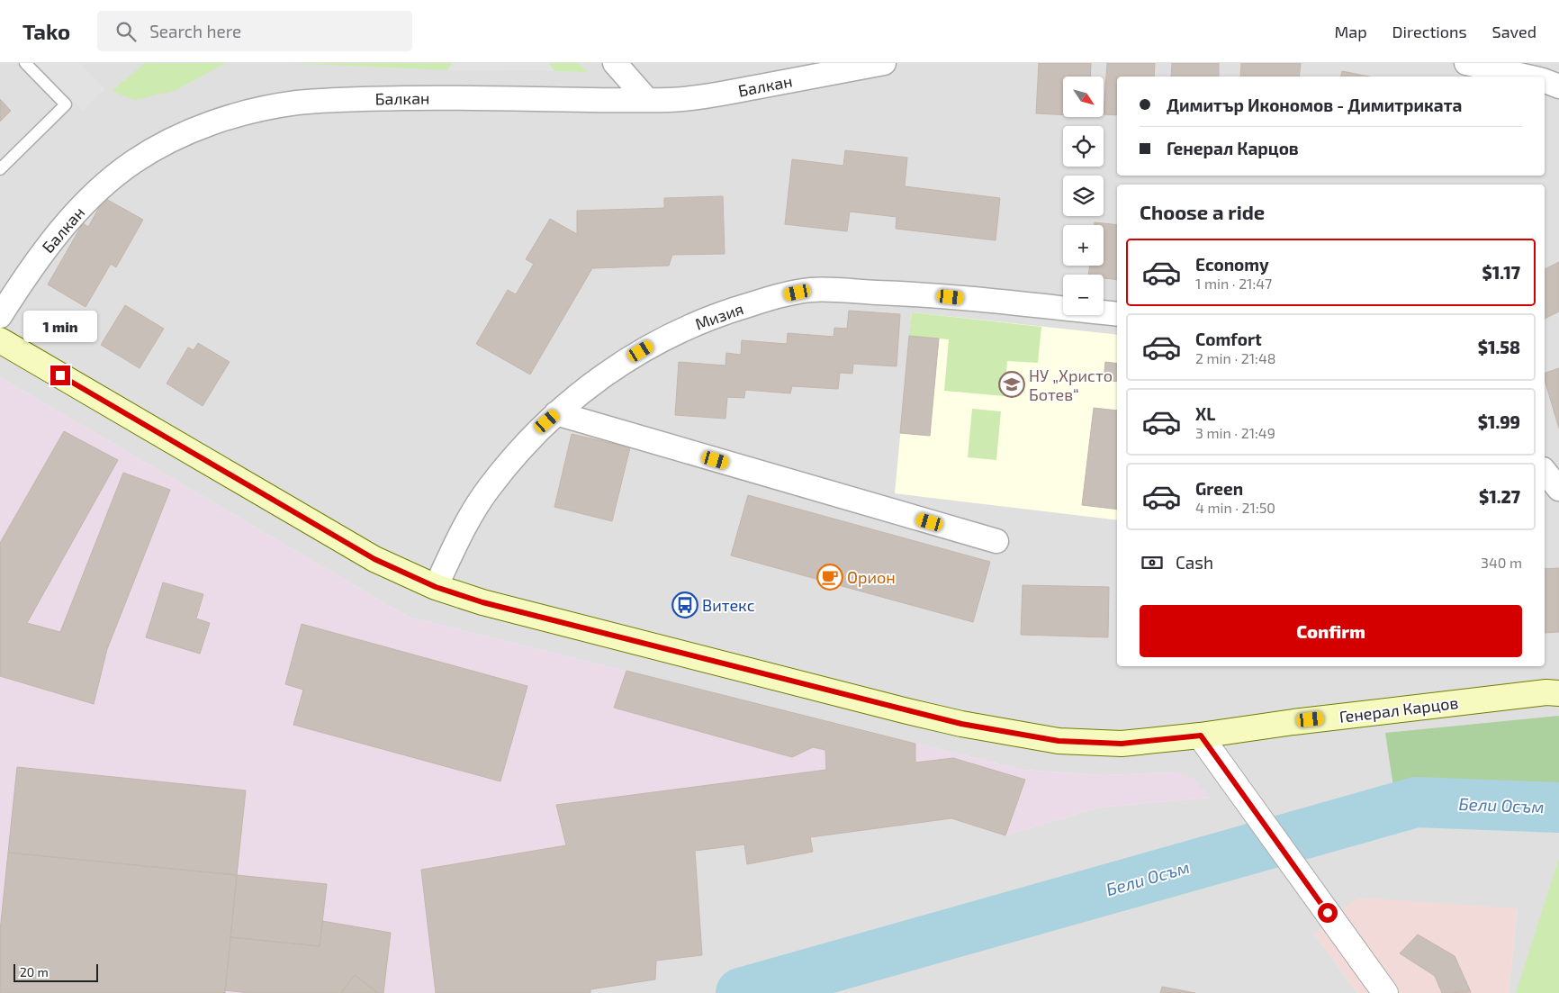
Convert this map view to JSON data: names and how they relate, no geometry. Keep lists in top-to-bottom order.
{
  "streets": {
    "main road": ["Генерал Карцов"],
    "street": ["Балкан", "Мизия"]
  },
  "crossings": [
    ["Мизия", "Генерал Карцов"]
  ],
  "water": ["Бели Осъм"],
  "places": {
    "school or university": ["НУ „Христо Ботев“"],
    "cafe": ["Орион"],
    "bus stop": ["Витекс"]
  },
  "scale_bar": "20 m",
  "north": "bottom right",
  "page": {
    "header": "Tako",
    "search": "Search here",
    "nav": ["Map", "Directions", "Saved"],
    "map_buttons": ["+", "−"],
    "banner": ["Димитър Икономов - Димитриката", "Генерал Карцов"],
    "heading": "Choose a ride",
    "list": [
      {
        "name": "Economy",
        "note": "1 min · 21:47",
        "value": "$1.17"
      },
      {
        "name": "Comfort",
        "note": "2 min · 21:48",
        "value": "$1.58"
      },
      {
        "name": "XL",
        "note": "3 min · 21:49",
        "value": "$1.99"
      },
      {
        "name": "Green",
        "note": "4 min · 21:50",
        "value": "$1.27"
      }
    ],
    "bubble": "1 min",
    "pay": ["Cash", "340 m"],
    "buttons": "Confirm",
    "scale": "20 m"
  }
}
